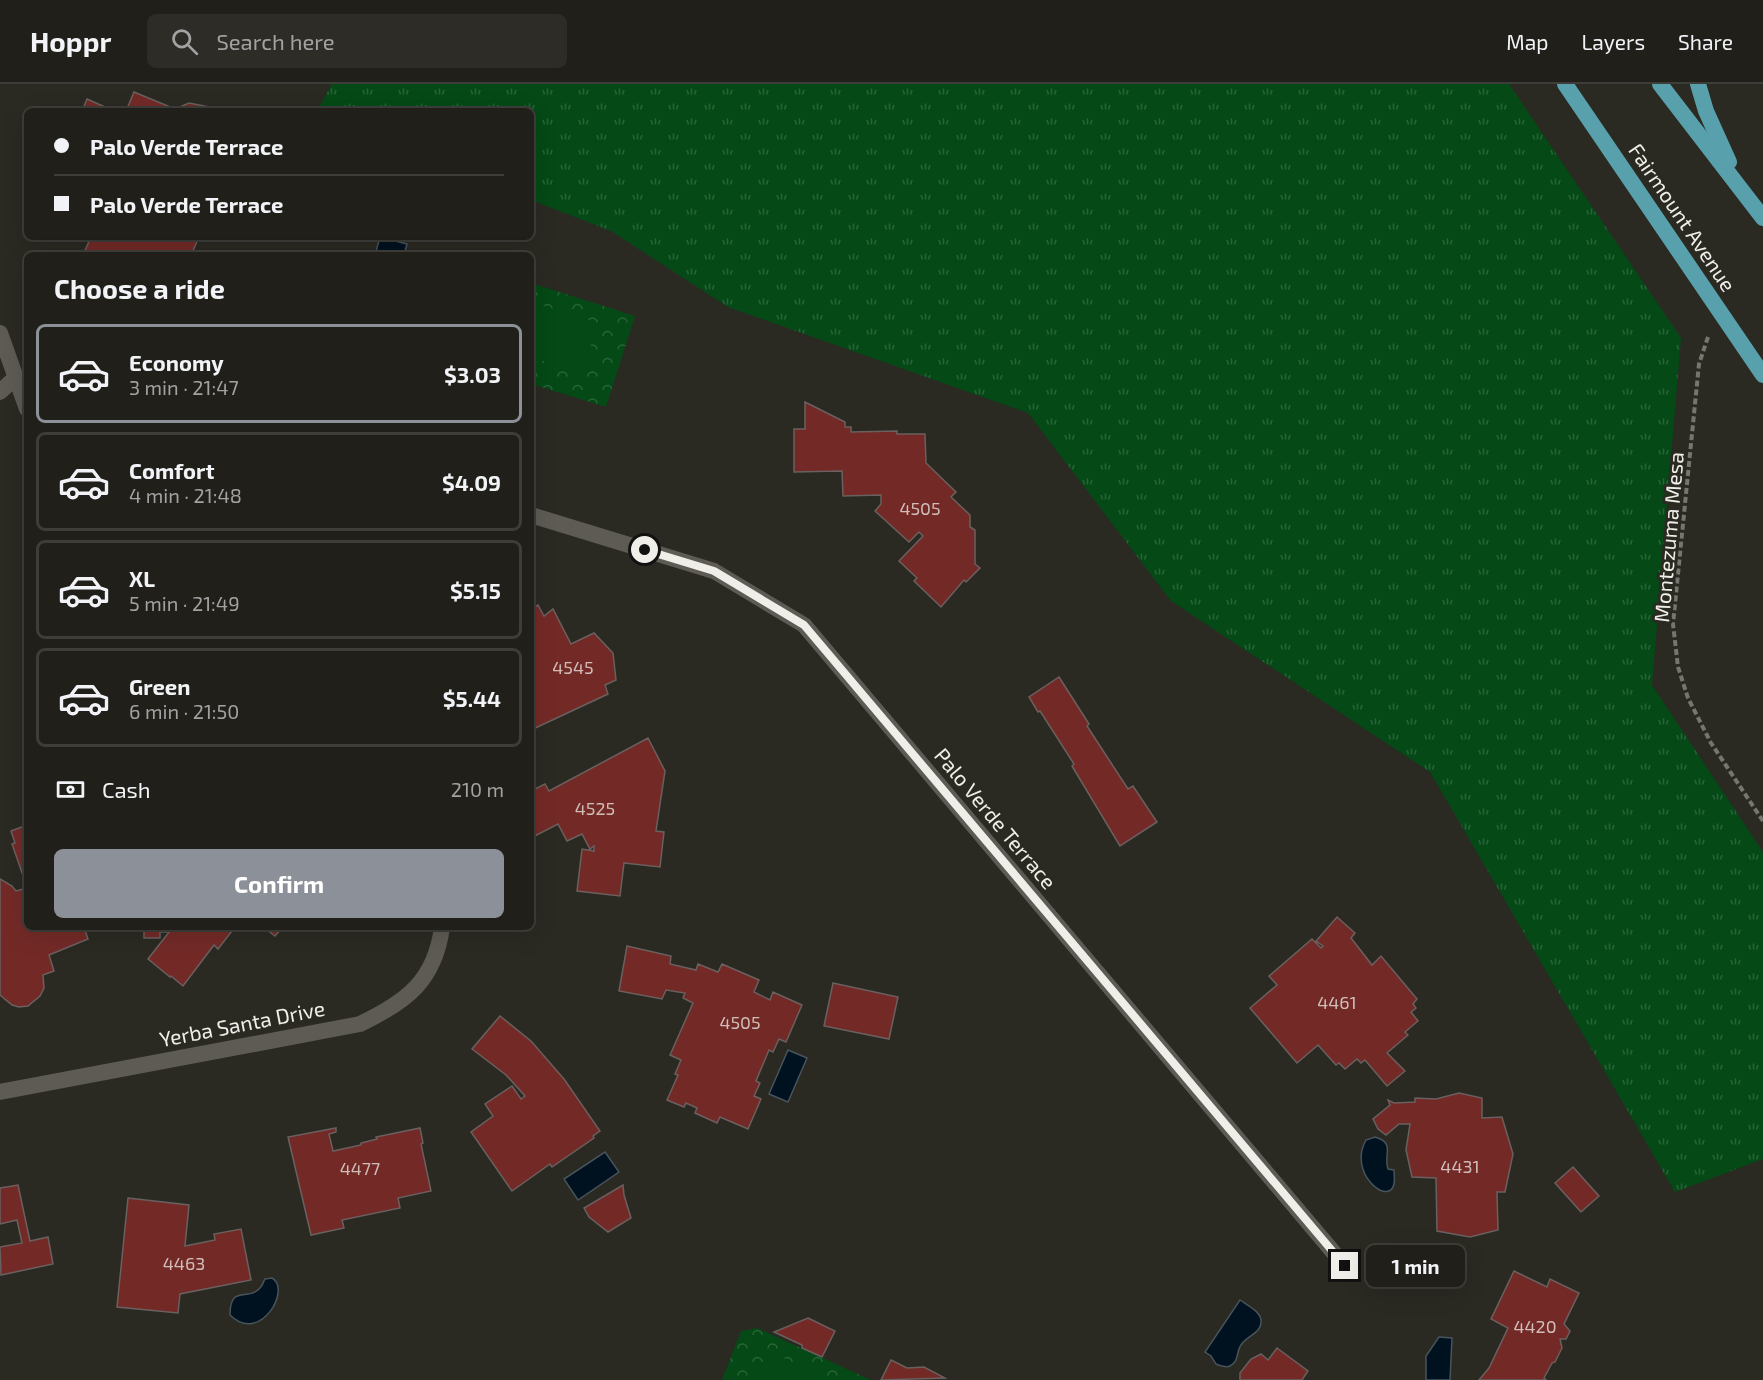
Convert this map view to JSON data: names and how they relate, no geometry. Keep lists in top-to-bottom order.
{
  "streets": {
    "main road": ["Fairmount Avenue"],
    "street": ["Palo Verde Terrace", "Yerba Santa Drive"],
    "path": ["Montezuma Mesa"]
  },
  "crossings": [
    ["Fairmount Avenue", "Montezuma Mesa"]
  ],
  "house_numbers": [
    "4505",
    "4545",
    "4525",
    "4461",
    "4505",
    "4431",
    "4477",
    "4463",
    "4420"
  ],
  "page": {
    "header": "Hoppr",
    "search": "Search here",
    "nav": ["Map", "Layers", "Share"],
    "banner": ["Palo Verde Terrace", "Palo Verde Terrace"],
    "heading": "Choose a ride",
    "list": [
      {
        "name": "Economy",
        "note": "3 min · 21:47",
        "value": "$3.03"
      },
      {
        "name": "Comfort",
        "note": "4 min · 21:48",
        "value": "$4.09"
      },
      {
        "name": "XL",
        "note": "5 min · 21:49",
        "value": "$5.15"
      },
      {
        "name": "Green",
        "note": "6 min · 21:50",
        "value": "$5.44"
      }
    ],
    "pay": ["Cash", "210 m"],
    "buttons": "Confirm",
    "bubble": "1 min"
  }
}
